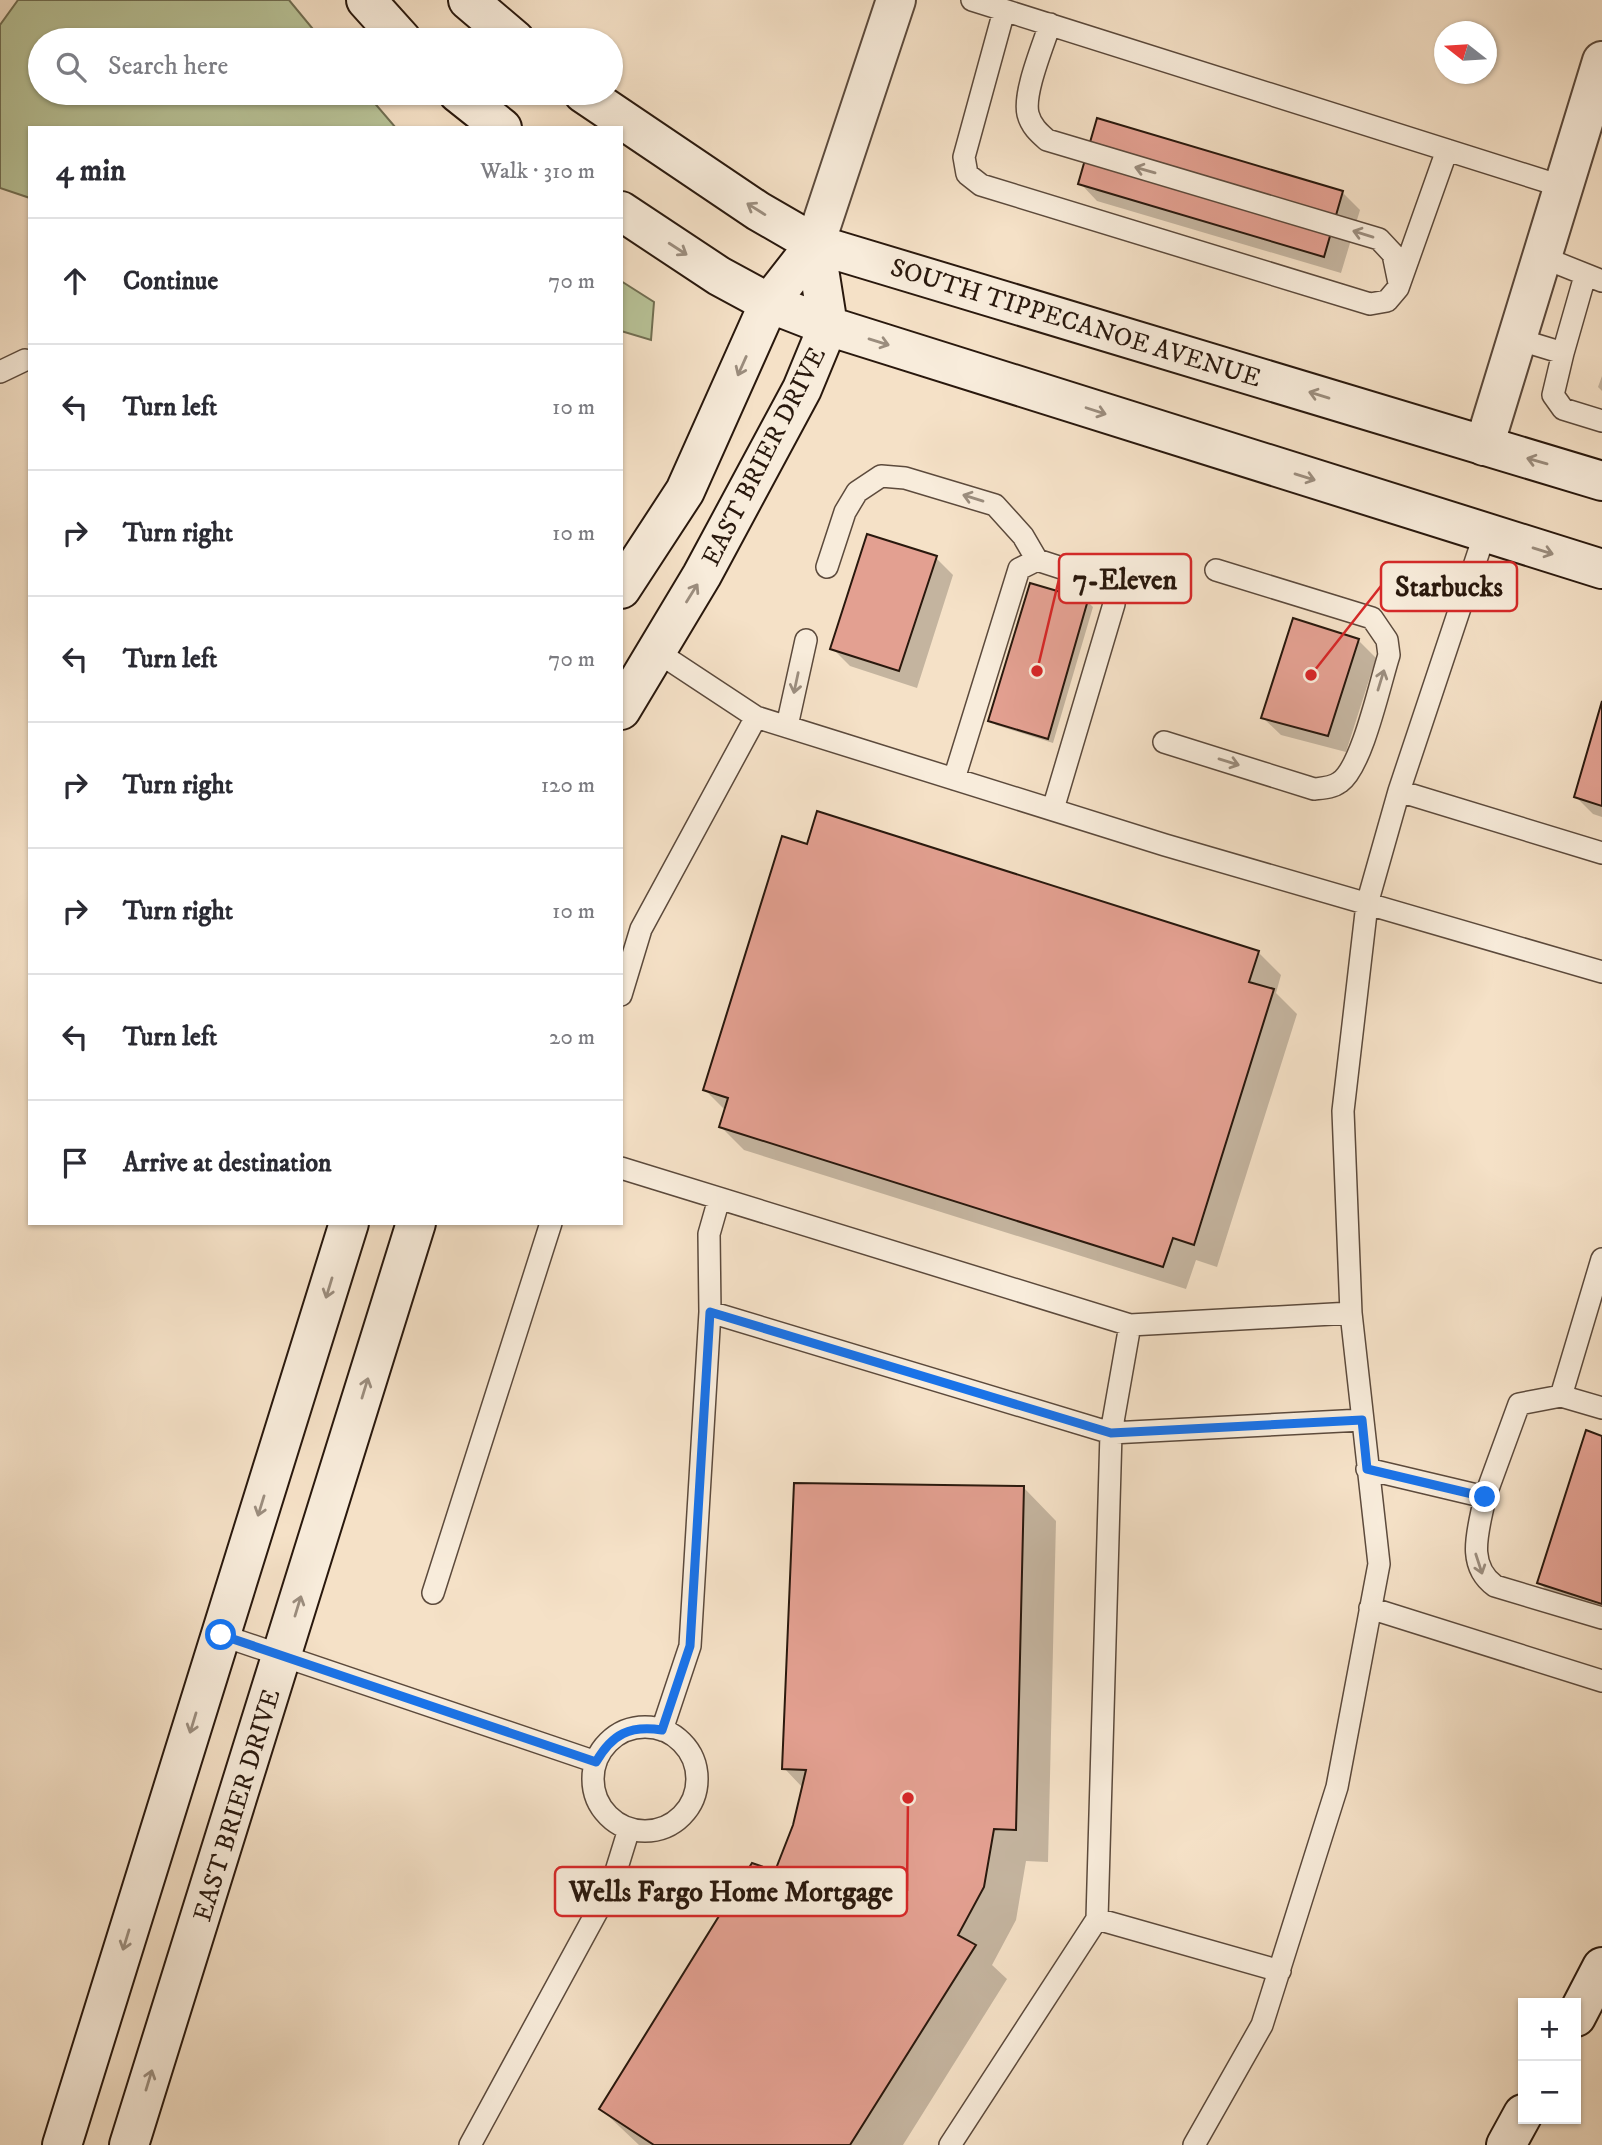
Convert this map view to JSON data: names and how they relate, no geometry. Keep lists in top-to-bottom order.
{
  "streets": {
    "street": ["SOUTH TIPPECANOE AVENUE", "EAST BRIER DRIVE"]
  },
  "crossings": [
    ["SOUTH TIPPECANOE AVENUE", "EAST BRIER DRIVE"]
  ],
  "places": ["7-Eleven", "Starbucks", "Wells Fargo Home Mortgage"],
  "north": "left",
  "page": {
    "search": "Search here",
    "heading": ["4 min", "Walk · 310 m"],
    "list": [
      ["Continue", "70 m"],
      ["Turn left", "10 m"],
      ["Turn right", "10 m"],
      ["Turn left", "70 m"],
      ["Turn right", "120 m"],
      ["Turn right", "10 m"],
      ["Turn left", "20 m"],
      "Arrive at destination"
    ],
    "map_buttons": ["+", "−"]
  }
}
